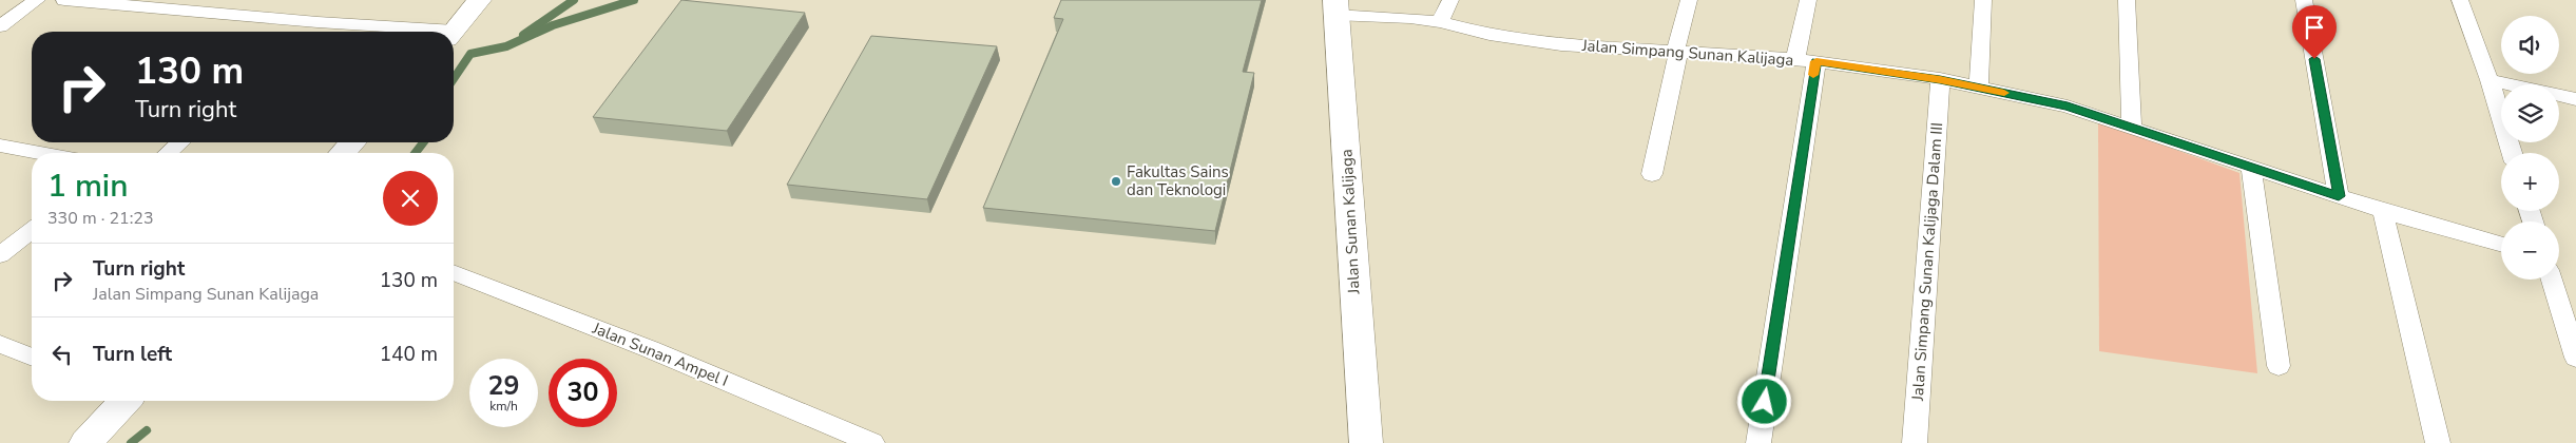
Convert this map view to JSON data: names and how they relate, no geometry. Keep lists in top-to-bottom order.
{
  "streets": {
    "main road": ["Jalan Sunan Kalijaga"],
    "street": ["Jalan Simpang Sunan Kalijaga", "Jalan Simpang Sunan Kalijaga Dalam III", "Jalan Sunan Ampel I"]
  },
  "crossings": [
    ["Jalan Simpang Sunan Kalijaga", "Jalan Sunan Kalijaga"],
    ["Jalan Simpang Sunan Kalijaga", "Jalan Simpang Sunan Kalijaga Dalam III"]
  ],
  "places": ["Fakultas Sains dan Teknologi"],
  "page": {
    "map_buttons": ["+", "−"],
    "turn": ["130 m", "Turn right"],
    "heading": ["1 min", "330 m · 21:23"],
    "list": [
      {
        "name": "Turn right",
        "note": "Jalan Simpang Sunan Kalijaga",
        "value": "130 m"
      },
      {
        "name": "Turn left",
        "value": "140 m"
      }
    ],
    "speed": "29 km/h",
    "limit": "30"
  }
}
